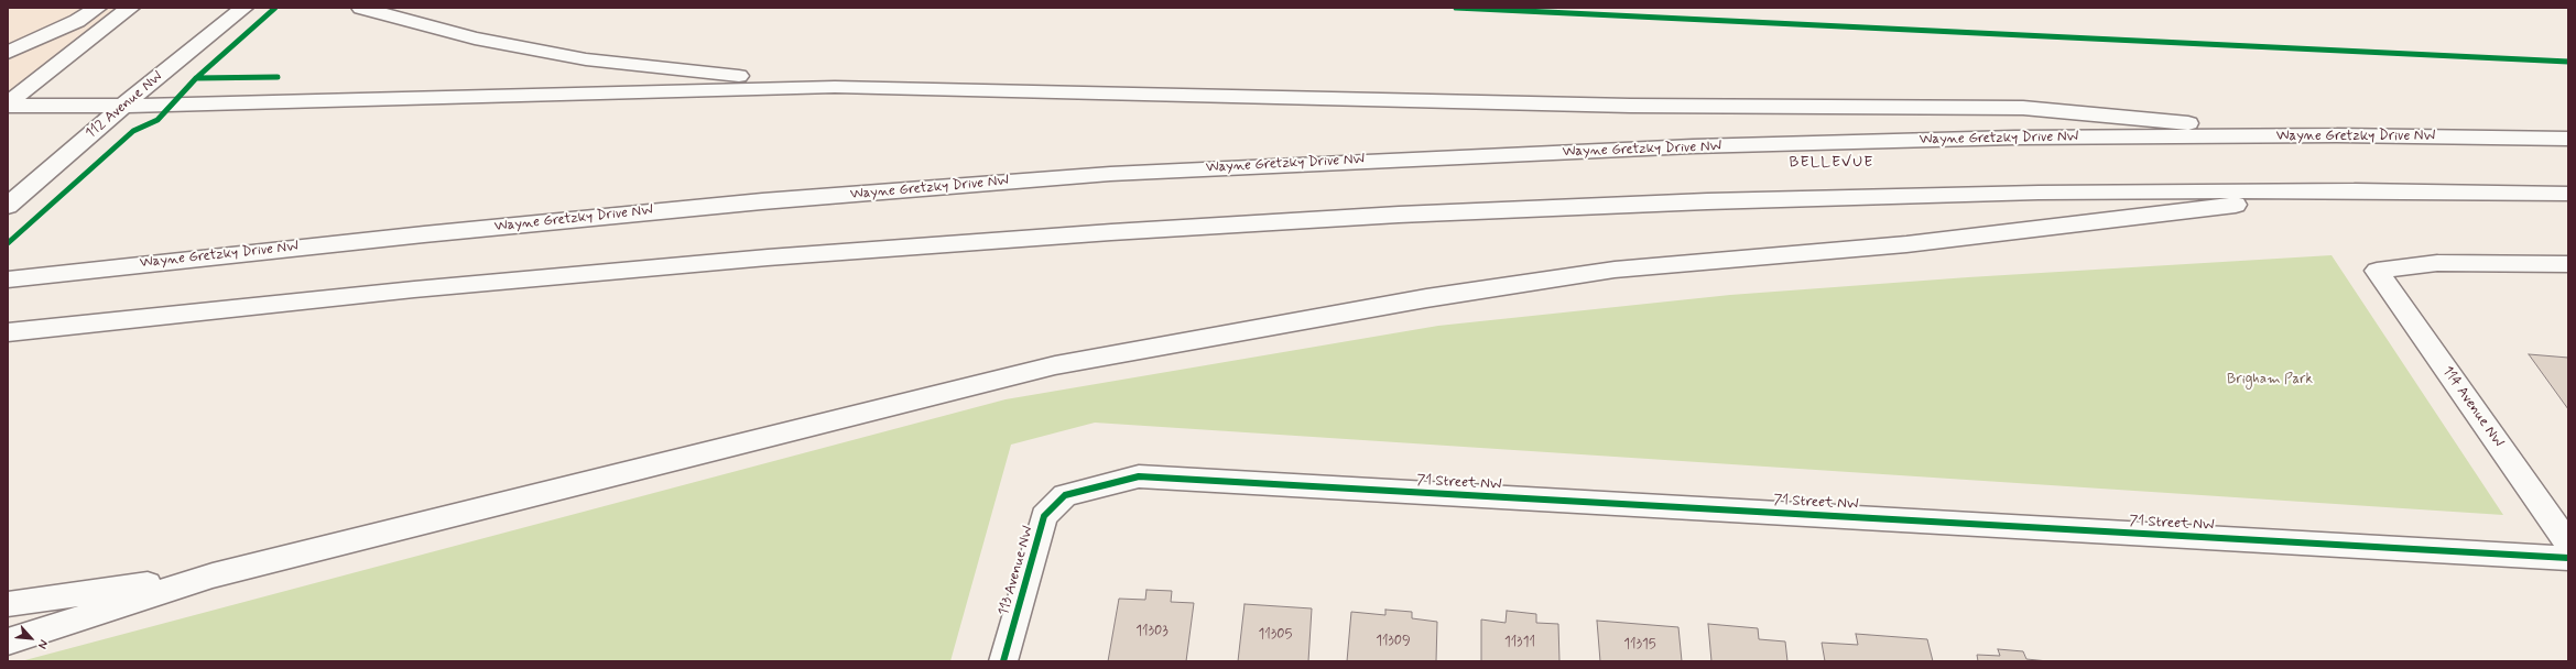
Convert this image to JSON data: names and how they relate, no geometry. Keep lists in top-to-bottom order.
{
  "streets": {
    "main road": [
      "112 Avenue NW",
      "Wayne Gretzky Drive NW",
      "114 Avenue NW",
      "71 Street NW",
      "113 Avenue NW"
    ]
  },
  "crossings": [
    ["71 Street NW", "113 Avenue NW"]
  ],
  "districts": ["BELLEVUE"],
  "parks": ["Brigham Park"],
  "house_numbers": [
    "11303",
    "11305",
    "11309",
    "11311",
    "11315"
  ],
  "north": "bottom right"
}
